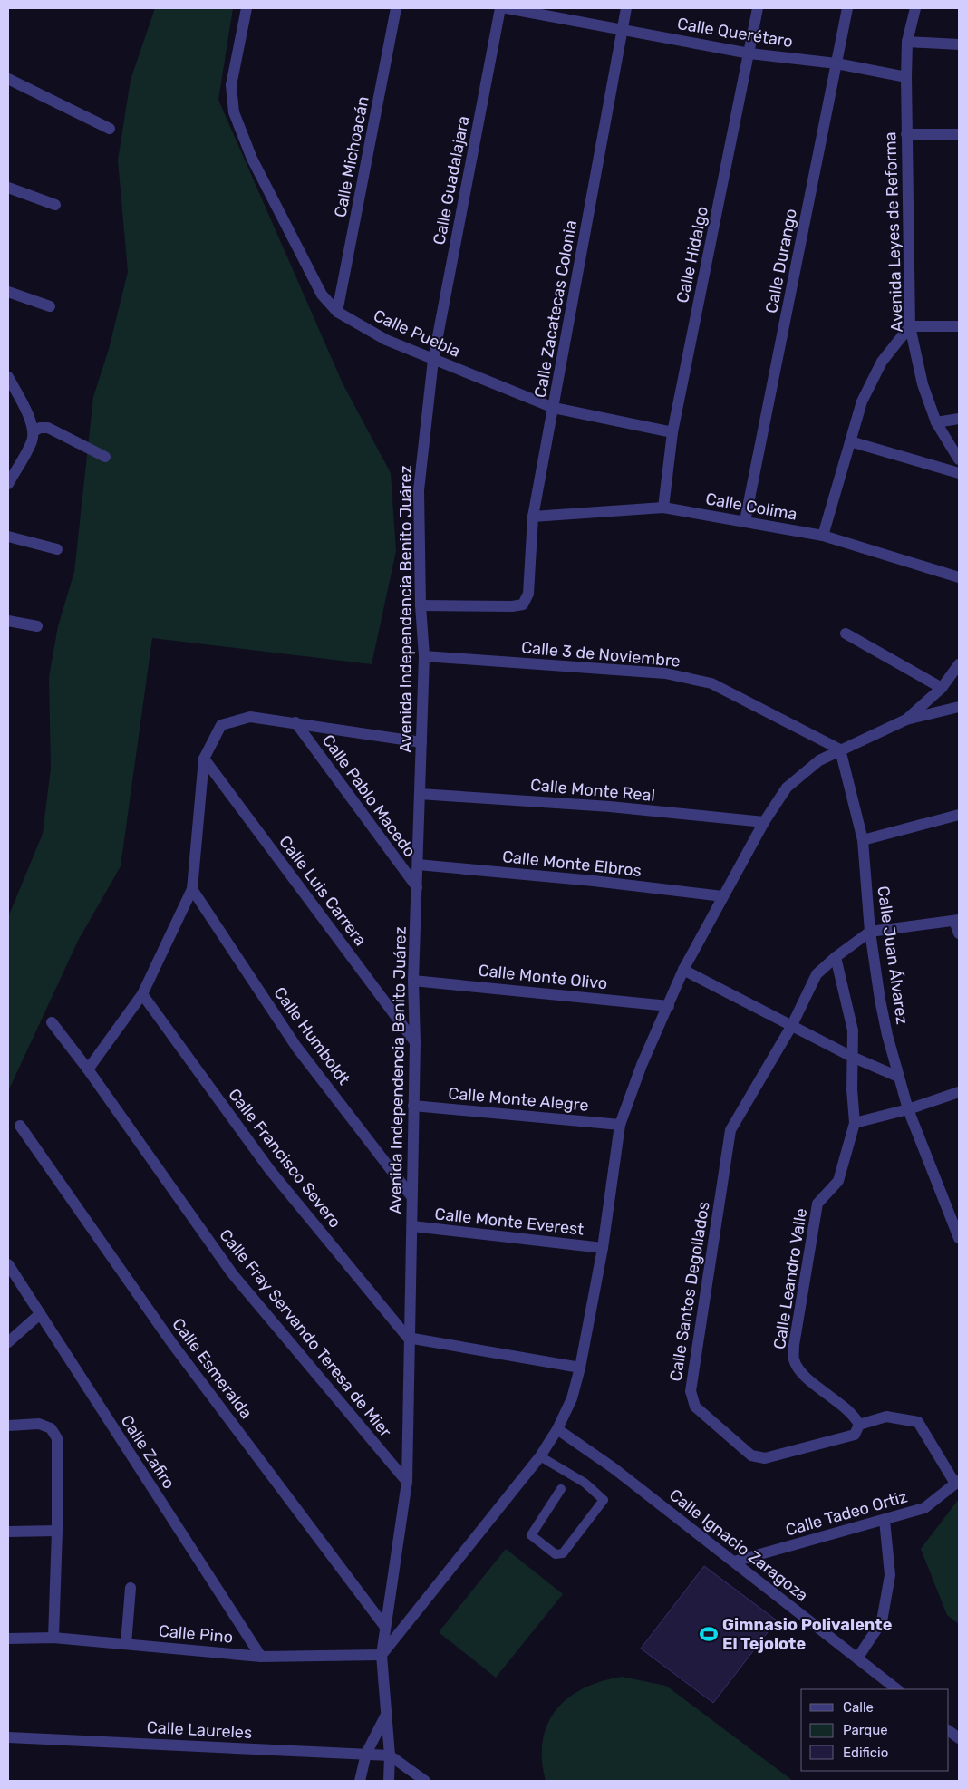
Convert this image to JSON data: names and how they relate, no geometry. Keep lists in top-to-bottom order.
{
  "streets": {
    "street": [
      "Calle Querétaro",
      "Calle Michoacán",
      "Calle Guadalajara",
      "Avenida Leyes de Reforma",
      "Calle Hidalgo",
      "Calle Durango",
      "Calle Zacatecas Colonia",
      "Calle Puebla",
      "Calle Colima",
      "Avenida Independencia Benito Juárez",
      "Calle 3 de Noviembre",
      "Calle Monte Real",
      "Calle Pablo Macedo",
      "Calle Monte Elbros",
      "Calle Luis Carrera",
      "Calle Juan Álvarez",
      "Calle Monte Olivo",
      "Calle Humboldt",
      "Calle Monte Alegre",
      "Calle Francisco Severo",
      "Calle Monte Everest",
      "Calle Leandro Valle",
      "Calle Santos Degollados",
      "Calle Fray Servando Teresa de Mier",
      "Calle Esmeralda",
      "Calle Zafiro",
      "Calle Tadeo Ortiz",
      "Calle Ignacio Zaragoza",
      "Calle Pino",
      "Calle Laureles"
    ]
  },
  "crossings": [
    ["Calle Querétaro", "Avenida Leyes de Reforma"],
    ["Calle Querétaro", "Calle Hidalgo"],
    ["Calle Querétaro", "Calle Durango"],
    ["Calle Querétaro", "Calle Zacatecas Colonia"],
    ["Calle Michoacán", "Calle Puebla"],
    ["Calle Guadalajara", "Calle Puebla"],
    ["Calle Guadalajara", "Avenida Independencia Benito Juárez"],
    ["Calle Hidalgo", "Calle Puebla"],
    ["Calle Hidalgo", "Calle Colima"],
    ["Calle Durango", "Calle Colima"],
    ["Calle Zacatecas Colonia", "Calle Puebla"],
    ["Calle Zacatecas Colonia", "Calle Colima"],
    ["Calle Zacatecas Colonia", "Avenida Independencia Benito Juárez"],
    ["Calle Puebla", "Avenida Independencia Benito Juárez"],
    ["Avenida Independencia Benito Juárez", "Calle 3 de Noviembre"],
    ["Avenida Independencia Benito Juárez", "Calle Monte Real"],
    ["Avenida Independencia Benito Juárez", "Calle Pablo Macedo"],
    ["Avenida Independencia Benito Juárez", "Calle Monte Elbros"],
    ["Avenida Independencia Benito Juárez", "Calle Luis Carrera"],
    ["Avenida Independencia Benito Juárez", "Calle Monte Olivo"],
    ["Avenida Independencia Benito Juárez", "Calle Humboldt"],
    ["Avenida Independencia Benito Juárez", "Calle Monte Alegre"],
    ["Avenida Independencia Benito Juárez", "Calle Francisco Severo"],
    ["Avenida Independencia Benito Juárez", "Calle Monte Everest"],
    ["Avenida Independencia Benito Juárez", "Calle Fray Servando Teresa de Mier"],
    ["Avenida Independencia Benito Juárez", "Calle Esmeralda"],
    ["Avenida Independencia Benito Juárez", "Calle Pino"],
    ["Avenida Independencia Benito Juárez", "Calle Laureles"],
    ["Calle 3 de Noviembre", "Calle Juan Álvarez"],
    ["Calle Juan Álvarez", "Calle Santos Degollados"],
    ["Calle Leandro Valle", "Calle Santos Degollados"],
    ["Calle Santos Degollados", "Calle Tadeo Ortiz"],
    ["Calle Zafiro", "Calle Pino"],
    ["Calle Tadeo Ortiz", "Calle Ignacio Zaragoza"]
  ],
  "places": {
    "sports": ["Gimnasio Polivalente El Tejolote"]
  },
  "legend": ["Calle", "Parque", "Edificio"]
}
